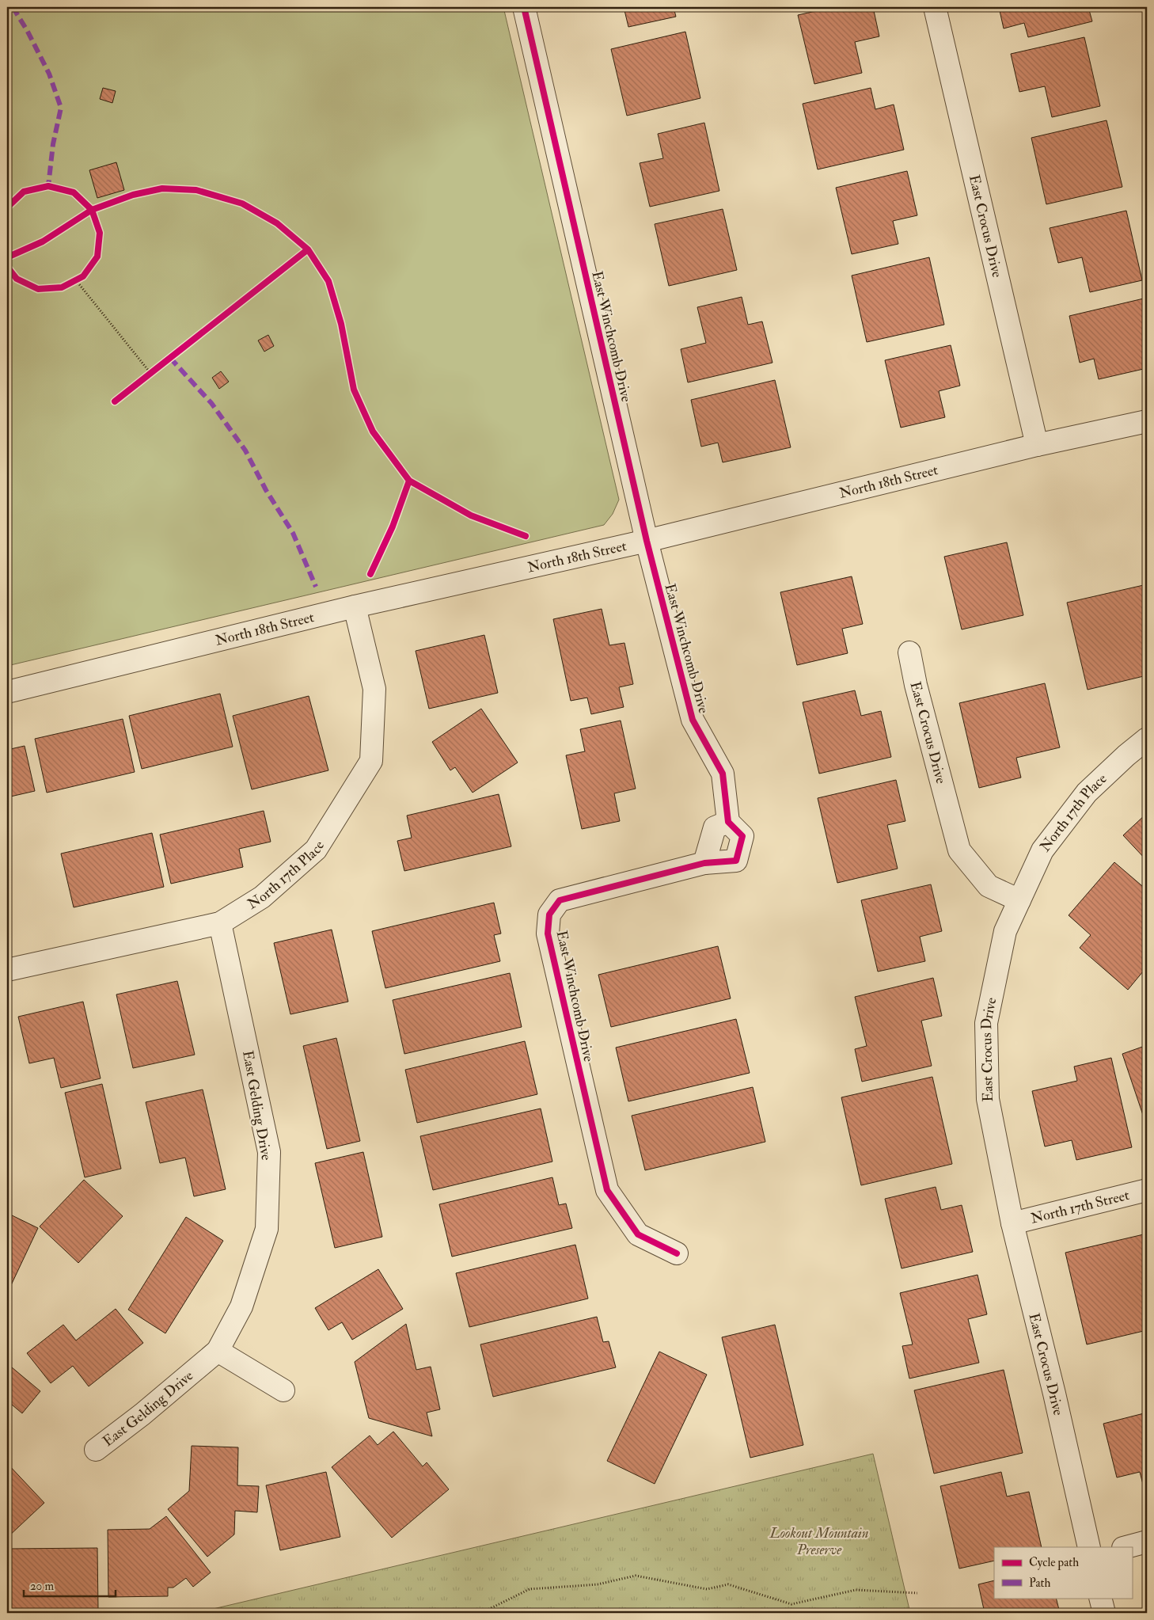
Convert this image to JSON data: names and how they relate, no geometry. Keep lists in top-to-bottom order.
{
  "streets": {
    "street": [
      "East Crocus Drive",
      "East Winchcomb Drive",
      "North 18th Street",
      "North 17th Place",
      "East Gelding Drive",
      "North 17th Street"
    ]
  },
  "crossings": [
    ["East Crocus Drive", "North 18th Street"],
    ["East Crocus Drive", "North 17th Place"],
    ["East Crocus Drive", "North 17th Street"],
    ["East Winchcomb Drive", "North 18th Street"],
    ["North 18th Street", "North 17th Place"],
    ["North 17th Place", "East Gelding Drive"]
  ],
  "parks": ["Lookout Mountain Preserve"],
  "legend": ["Cycle path", "Path"],
  "scale_bar": "20 m"
}
